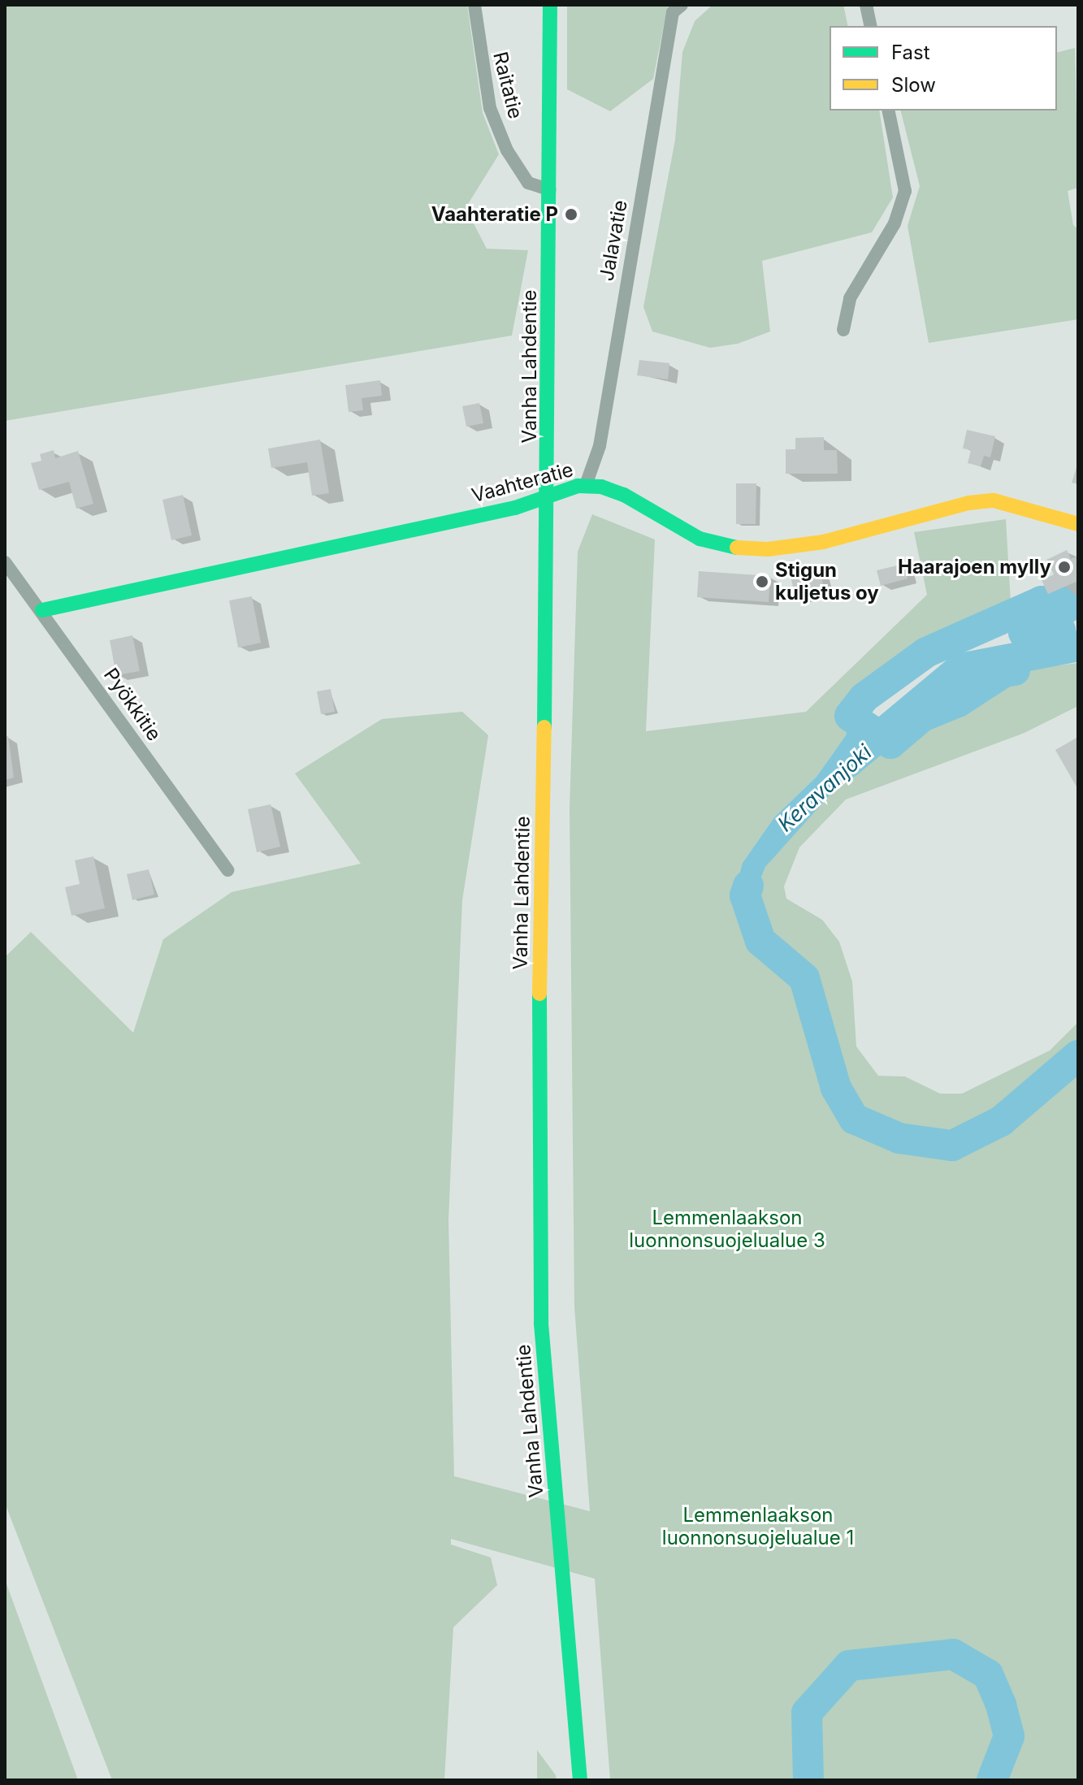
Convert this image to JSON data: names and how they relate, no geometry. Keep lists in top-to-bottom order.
{
  "streets": {
    "main road": ["Vanha Lahdentie", "Vaahteratie"],
    "street": ["Raitatie", "Jalavatie", "Pyökkitie"]
  },
  "crossings": [
    ["Raitatie", "Vanha Lahdentie"],
    ["Jalavatie", "Vaahteratie"],
    ["Vanha Lahdentie", "Vaahteratie"],
    ["Vaahteratie", "Pyökkitie"]
  ],
  "water": ["Keravanjoki"],
  "parks": ["Lemmenlaakson luonnonsuojelualue 3", "Lemmenlaakson luonnonsuojelualue 1"],
  "places": ["Vaahteratie P", "Haarajoen mylly", "Stigun kuljetus oy"],
  "legend": ["Fast", "Slow"]
}
